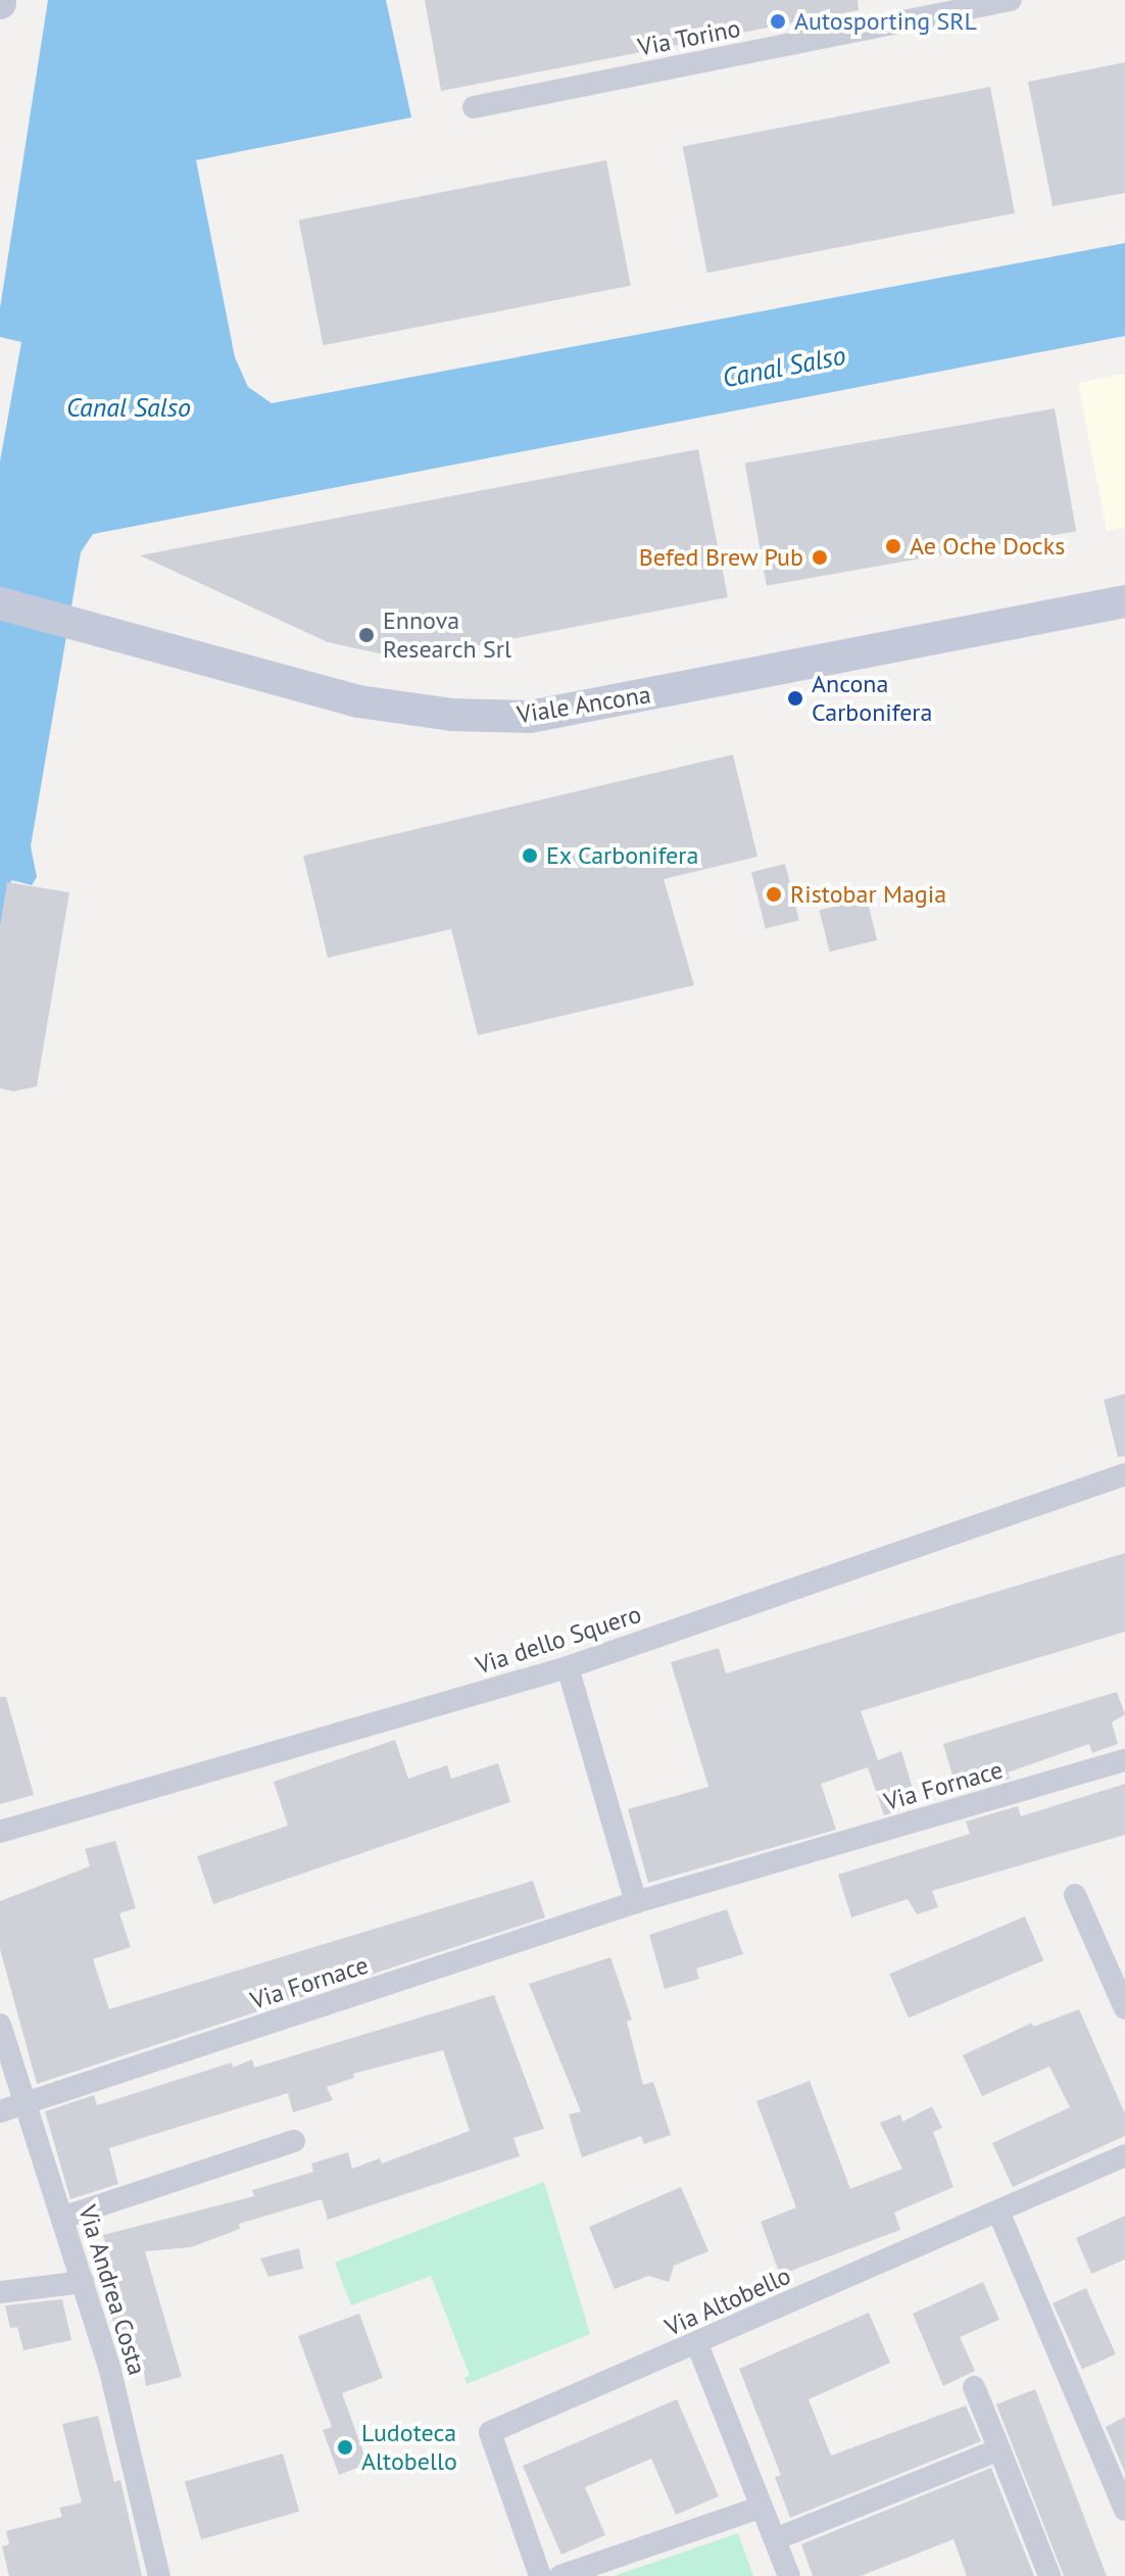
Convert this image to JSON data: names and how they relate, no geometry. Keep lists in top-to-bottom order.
{
  "streets": {
    "street": [
      "Via Torino",
      "Viale Ancona",
      "Via dello Squero",
      "Via Fornace",
      "Via Andrea Costa",
      "Via Altobello"
    ]
  },
  "crossings": [
    ["Via Fornace", "Via Andrea Costa"]
  ],
  "water": ["Canal Salso"],
  "places": [
    "Autosporting SRL",
    "Ae Oche Docks",
    "Befed Brew Pub",
    "Ennova Research Srl",
    "Ancona Carbonifera",
    "Ex Carbonifera",
    "Ristobar Magia",
    "Ludoteca Altobello"
  ]
}
